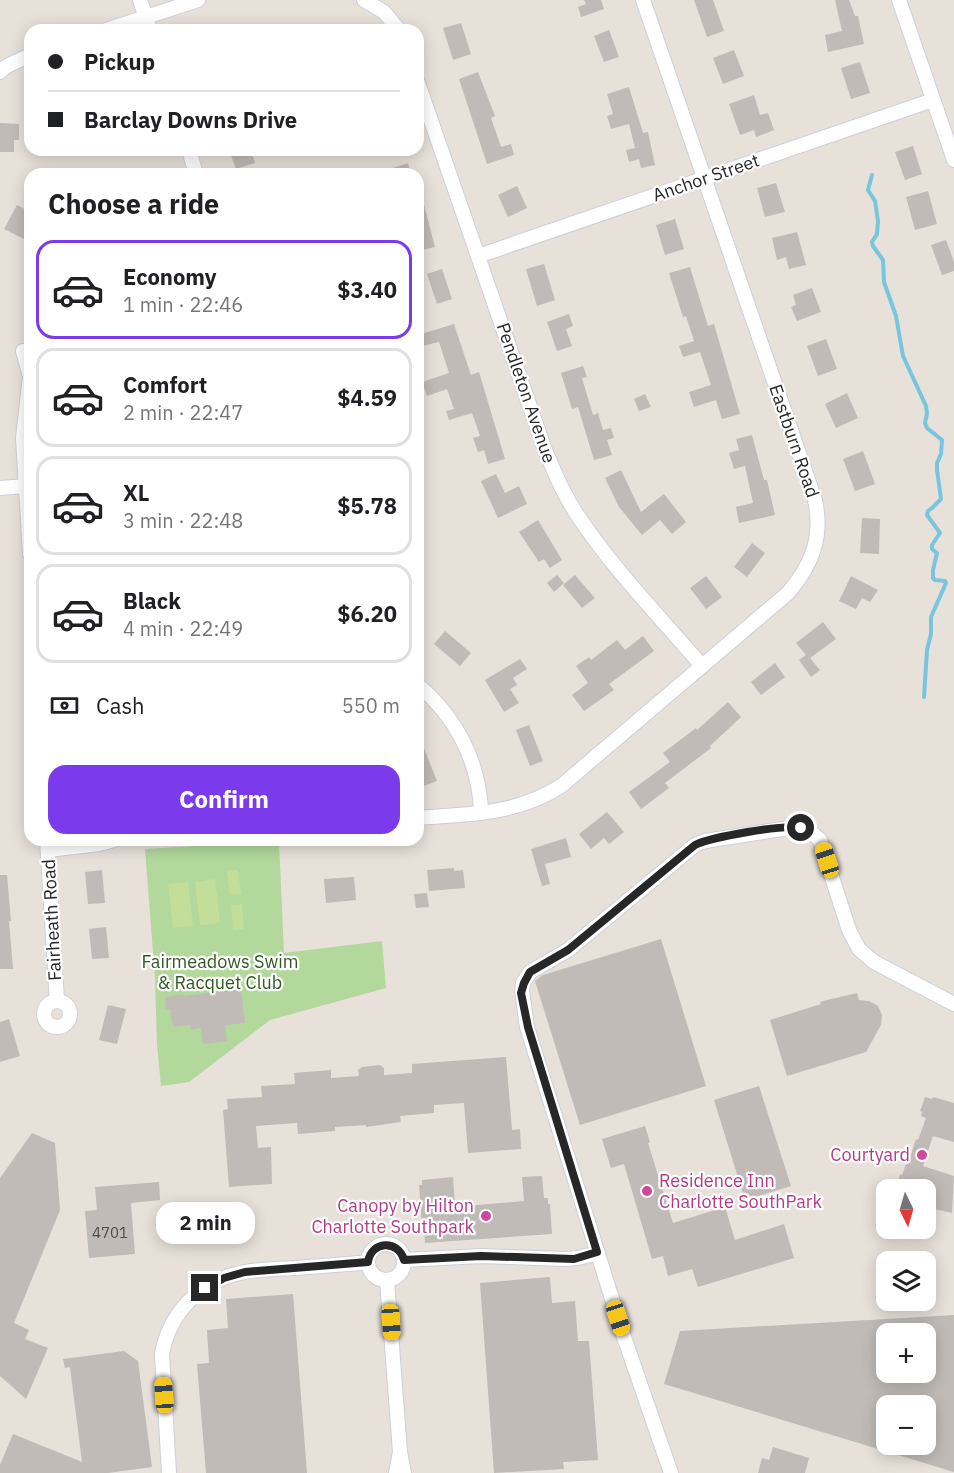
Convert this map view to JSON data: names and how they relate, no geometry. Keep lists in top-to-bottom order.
{
  "streets": {
    "street": [
      "Anchor Street",
      "Pendleton Avenue",
      "Eastburn Road",
      "Fairheath Road"
    ]
  },
  "crossings": [
    ["Anchor Street", "Pendleton Avenue"],
    ["Anchor Street", "Eastburn Road"],
    ["Pendleton Avenue", "Eastburn Road"]
  ],
  "parks": ["Fairmeadows Swim & Racquet Club"],
  "places": ["Courtyard", "Residence Inn Charlotte SouthPark", "Canopy by Hilton Charlotte Southpark"],
  "house_numbers": ["4701"],
  "north": "bottom",
  "page": {
    "banner": ["Pickup", "Barclay Downs Drive"],
    "heading": "Choose a ride",
    "list": [
      {
        "name": "Economy",
        "note": "1 min · 22:46",
        "value": "$3.40"
      },
      {
        "name": "Comfort",
        "note": "2 min · 22:47",
        "value": "$4.59"
      },
      {
        "name": "XL",
        "note": "3 min · 22:48",
        "value": "$5.78"
      },
      {
        "name": "Black",
        "note": "4 min · 22:49",
        "value": "$6.20"
      }
    ],
    "pay": ["Cash", "550 m"],
    "buttons": "Confirm",
    "map_buttons": ["+", "−"],
    "bubble": "2 min"
  }
}
